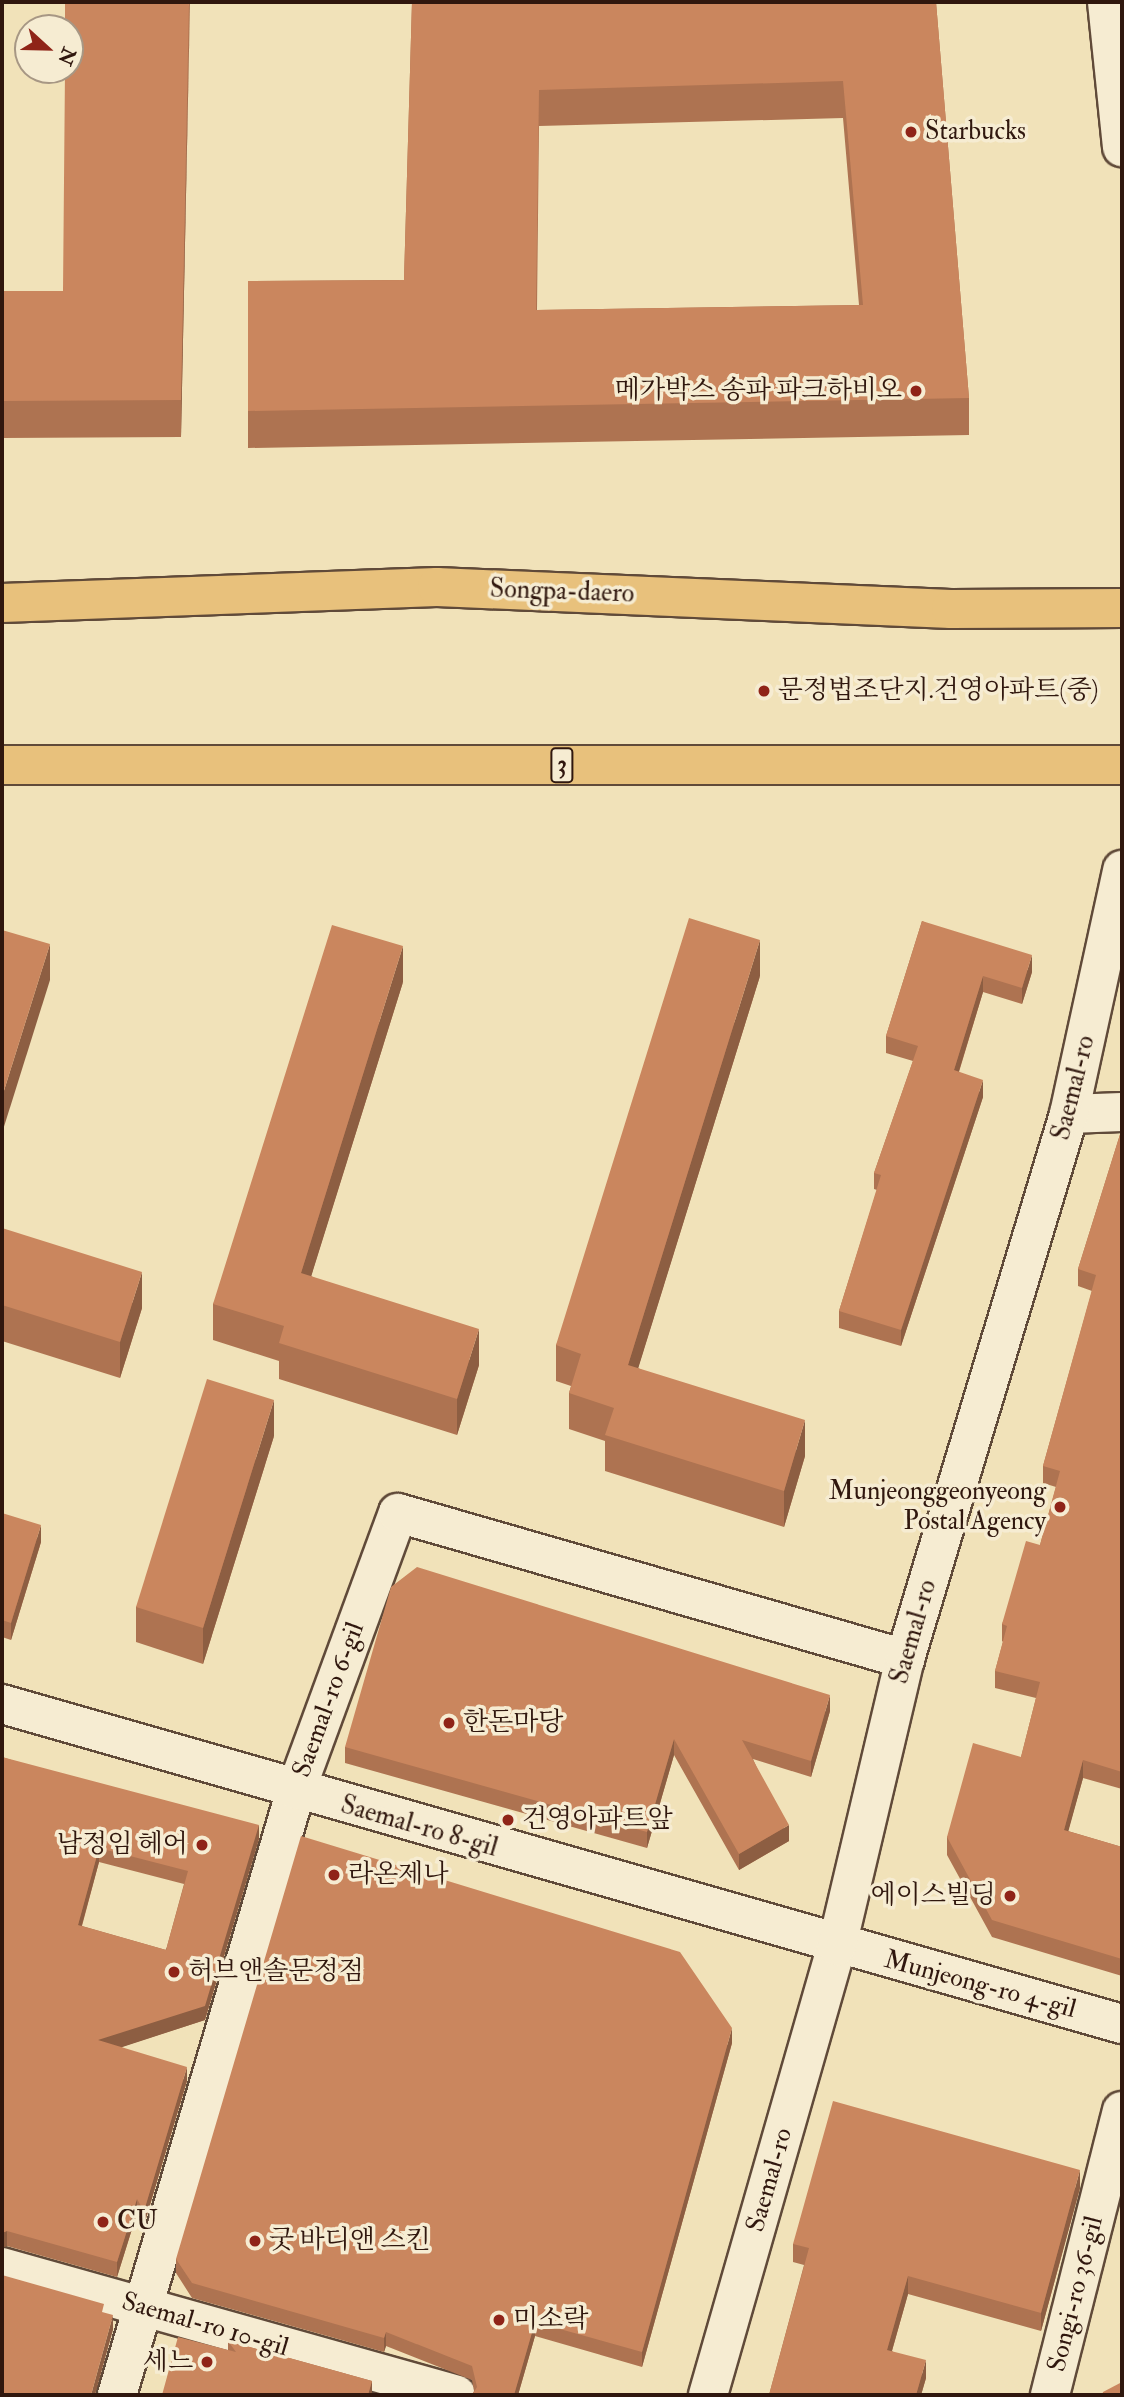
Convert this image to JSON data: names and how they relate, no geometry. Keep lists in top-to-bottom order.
{
  "streets": {
    "main road": ["Songpa-daero", "3"],
    "street": [
      "Saemal-ro",
      "Saemal-ro 6-gil",
      "Saemal-ro 8-gil",
      "Munjeong-ro 4-gil",
      "Songi-ro 36-gil",
      "Saemal-ro 10-gil"
    ]
  },
  "crossings": [
    ["Saemal-ro", "Saemal-ro 6-gil"],
    ["Saemal-ro", "Saemal-ro 8-gil"],
    ["Saemal-ro", "Munjeong-ro 4-gil"],
    ["Saemal-ro 6-gil", "Saemal-ro 8-gil"],
    ["Saemal-ro 6-gil", "Saemal-ro 10-gil"],
    ["Saemal-ro 8-gil", "Munjeong-ro 4-gil"]
  ],
  "places": [
    "Starbucks",
    "메가박스 송파 파크하비오",
    "문정법조단지.건영아파트(중)",
    "Munjeonggeonyeong Postal Agency",
    "한돈마당",
    "건영아파트앞",
    "남정임 헤어",
    "라온제나",
    "에이스빌딩",
    "허브앤솔문정점",
    "CU",
    "굿 바디앤 스킨",
    "미소락",
    "세느"
  ],
  "north": "right"
}
